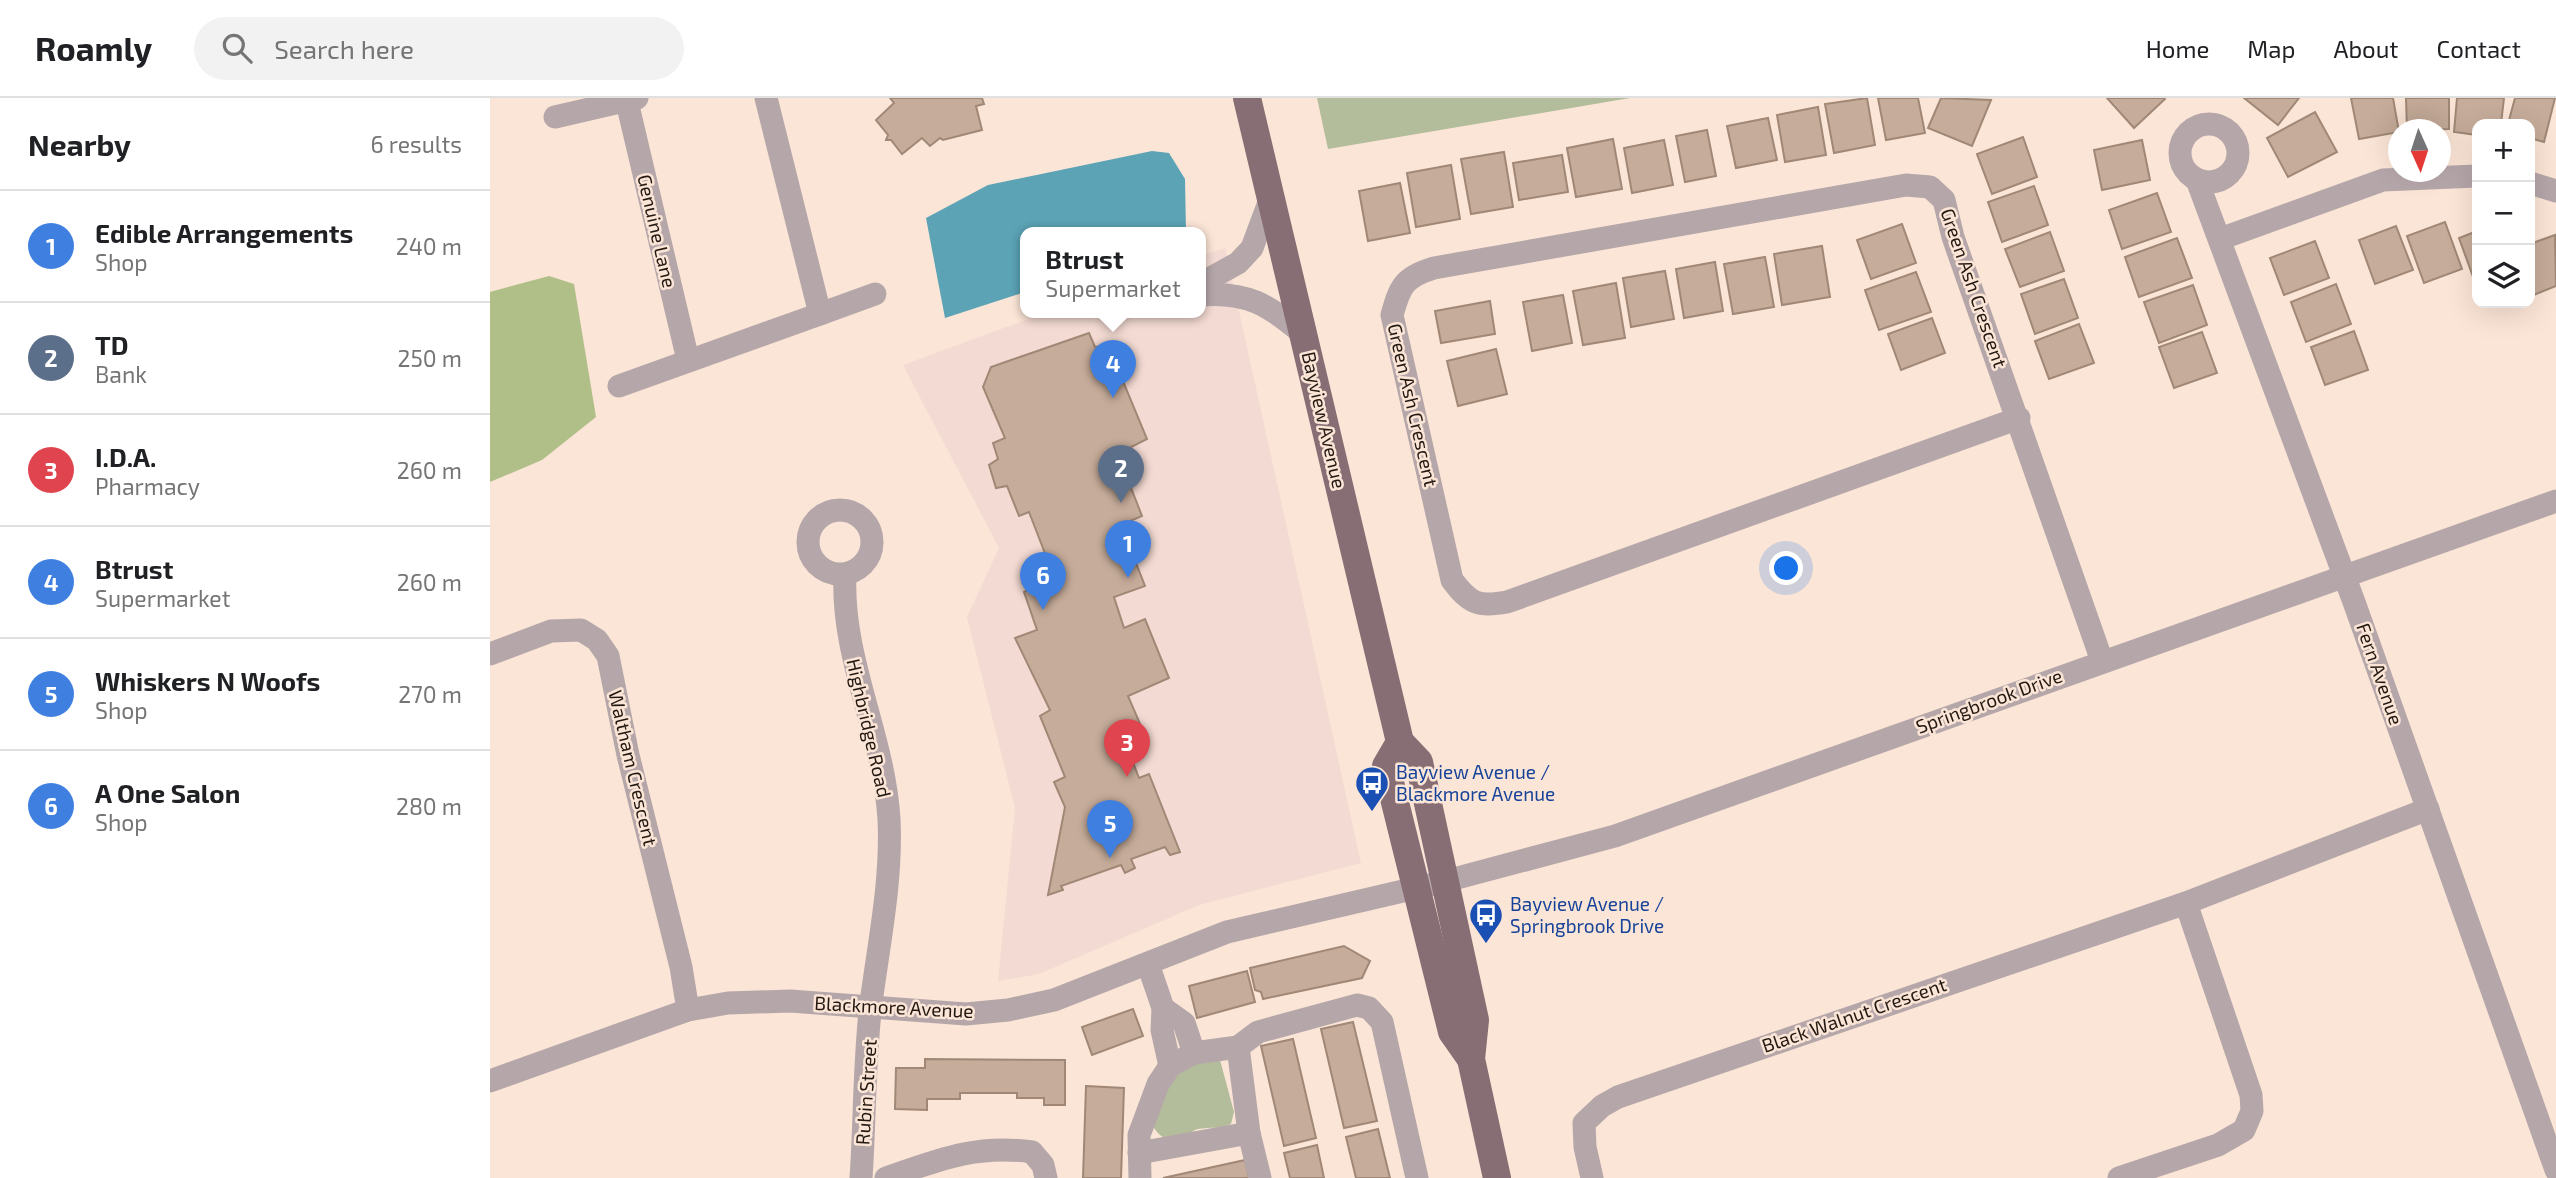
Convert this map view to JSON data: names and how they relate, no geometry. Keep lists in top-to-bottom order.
{
  "streets": {
    "main road": ["Bayview Avenue"],
    "street": [
      "Genuine Lane",
      "Green Ash Crescent",
      "Fern Avenue",
      "Springbrook Drive",
      "Highbridge Road",
      "Waltham Crescent",
      "Blackmore Avenue",
      "Black Walnut Crescent",
      "Rubin Street"
    ]
  },
  "crossings": [
    ["Green Ash Crescent", "Springbrook Drive"],
    ["Bayview Avenue", "Springbrook Drive"],
    ["Bayview Avenue", "Blackmore Avenue"],
    ["Fern Avenue", "Springbrook Drive"],
    ["Fern Avenue", "Black Walnut Crescent"],
    ["Springbrook Drive", "Blackmore Avenue"],
    ["Highbridge Road", "Blackmore Avenue"],
    ["Highbridge Road", "Rubin Street"],
    ["Waltham Crescent", "Blackmore Avenue"],
    ["Blackmore Avenue", "Rubin Street"]
  ],
  "places": {
    "bus stop": ["Bayview Avenue / Blackmore Avenue", "Bayview Avenue / Springbrook Drive"]
  },
  "north": "bottom",
  "page": {
    "header": "Roamly",
    "search": "Search here",
    "nav": [
      "Home",
      "Map",
      "About",
      "Contact"
    ],
    "heading": ["Nearby", "6 results"],
    "map_buttons": ["+", "−"],
    "list": [
      {
        "mark": "1",
        "name": "Edible Arrangements",
        "note": "Shop",
        "value": "240 m"
      },
      {
        "mark": "2",
        "name": "TD",
        "note": "Bank",
        "value": "250 m"
      },
      {
        "mark": "3",
        "name": "I.D.A.",
        "note": "Pharmacy",
        "value": "260 m"
      },
      {
        "mark": "4",
        "name": "Btrust",
        "note": "Supermarket",
        "value": "260 m"
      },
      {
        "mark": "5",
        "name": "Whiskers N Woofs",
        "note": "Shop",
        "value": "270 m"
      },
      {
        "mark": "6",
        "name": "A One Salon",
        "note": "Shop",
        "value": "280 m"
      }
    ],
    "popup": ["Btrust", "Supermarket"],
    "pins": [
      "4",
      "2",
      "1",
      "6",
      "3",
      "5"
    ]
  }
}
